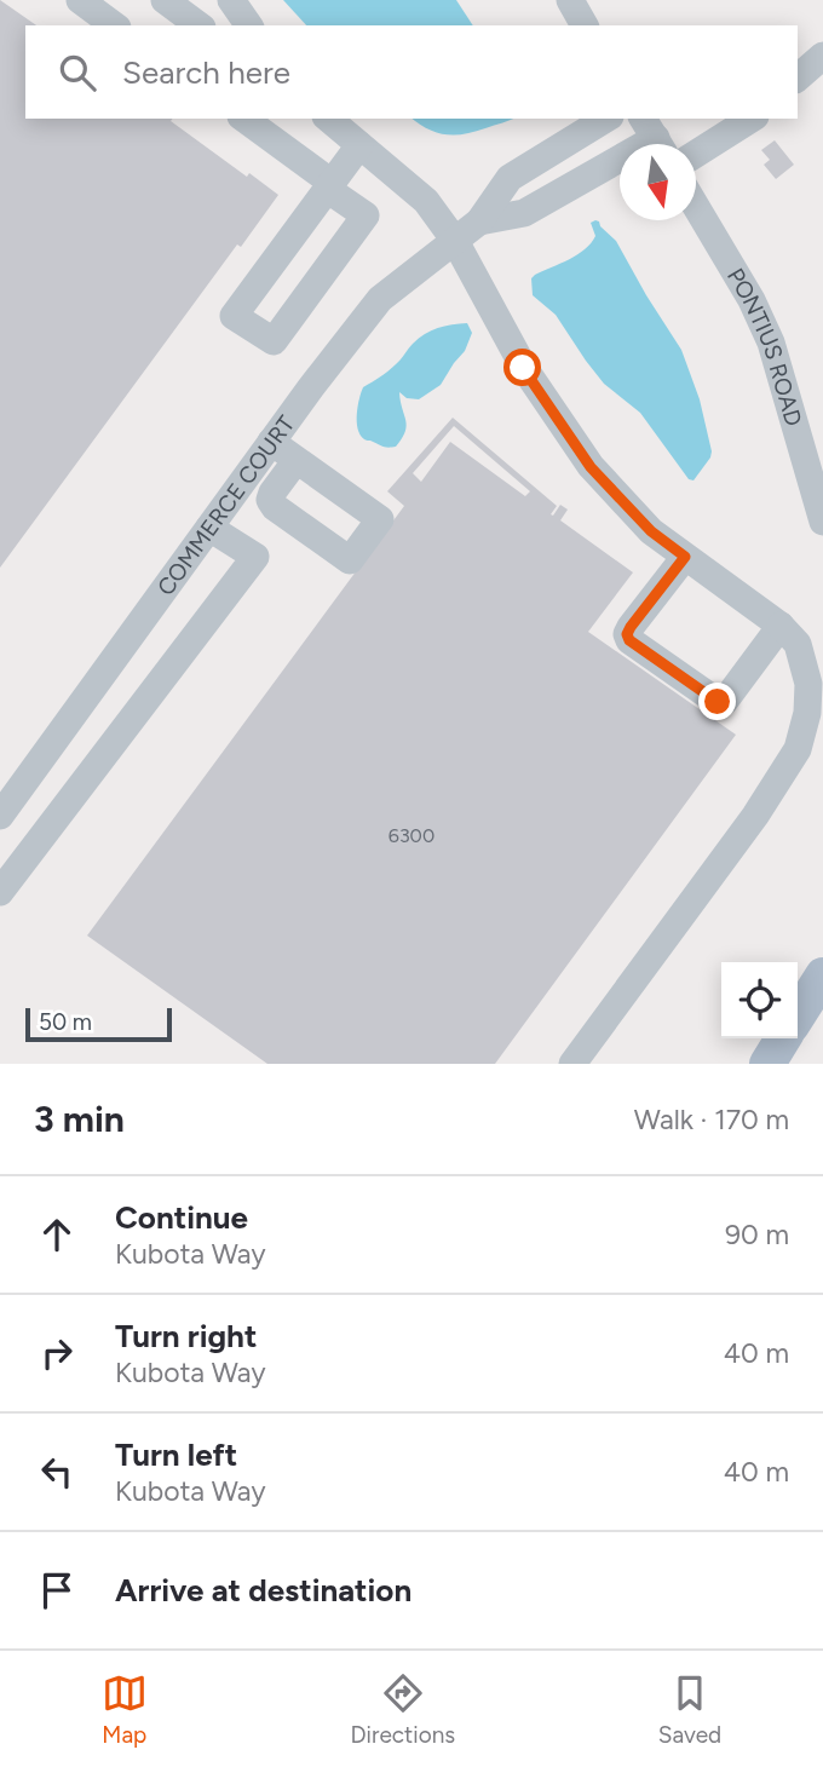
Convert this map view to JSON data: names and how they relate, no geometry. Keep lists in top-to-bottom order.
{
  "streets": {
    "street": ["PONTIUS ROAD", "COMMERCE COURT"]
  },
  "house_numbers": ["6300"],
  "scale_bar": "50 m",
  "north": "bottom",
  "page": {
    "search": "Search here",
    "scale": "50 m",
    "heading": ["3 min", "Walk · 170 m"],
    "list": [
      ["Continue", "Kubota Way", "90 m"],
      ["Turn right", "Kubota Way", "40 m"],
      ["Turn left", "Kubota Way", "40 m"],
      "Arrive at destination"
    ],
    "nav": ["Map", "Directions", "Saved"]
  }
}
